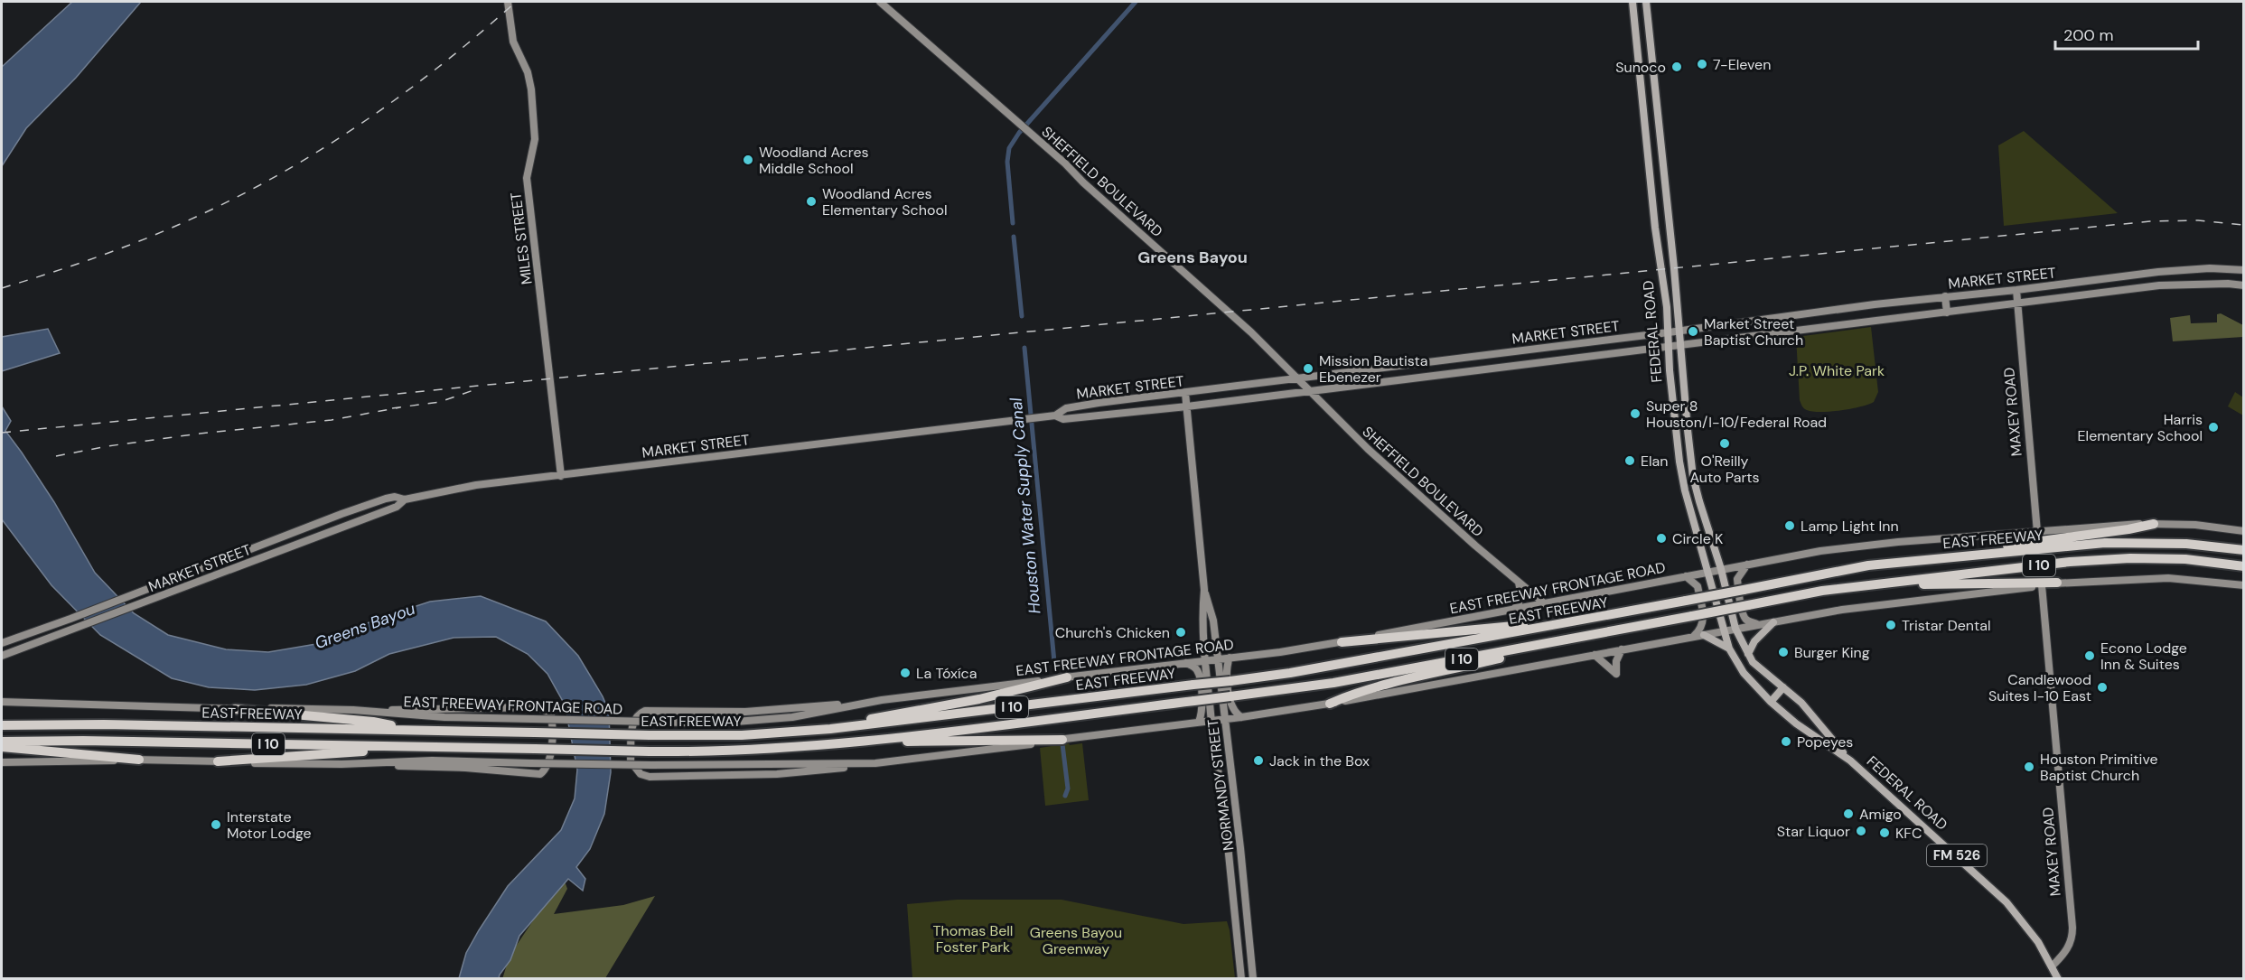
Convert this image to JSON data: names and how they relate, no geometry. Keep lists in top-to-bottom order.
{
  "streets": {
    "highway": ["EAST FREEWAY", "I 10"],
    "main road": [
      "SHEFFIELD BOULEVARD",
      "MILES STREET",
      "MARKET STREET",
      "FEDERAL ROAD",
      "MAXEY ROAD",
      "EAST FREEWAY FRONTAGE ROAD",
      "NORMANDY STREET",
      "FM 526"
    ]
  },
  "crossings": [
    ["SHEFFIELD BOULEVARD", "MARKET STREET"],
    ["SHEFFIELD BOULEVARD", "EAST FREEWAY FRONTAGE ROAD"],
    ["MILES STREET", "MARKET STREET"],
    ["MARKET STREET", "FEDERAL ROAD"],
    ["MARKET STREET", "MAXEY ROAD"],
    ["MARKET STREET", "NORMANDY STREET"],
    ["FEDERAL ROAD", "MAXEY ROAD"],
    ["FEDERAL ROAD", "EAST FREEWAY FRONTAGE ROAD"],
    ["FEDERAL ROAD", "FM 526"],
    ["MAXEY ROAD", "EAST FREEWAY FRONTAGE ROAD"],
    ["MAXEY ROAD", "FM 526"],
    ["EAST FREEWAY FRONTAGE ROAD", "NORMANDY STREET"]
  ],
  "districts": ["Greens Bayou"],
  "water": ["Houston Water Supply Canal", "Greens Bayou"],
  "parks": ["J.P. White Park", "Thomas Bell Foster Park", "Greens Bayou Greenway"],
  "places": [
    "7-Eleven",
    "Sunoco",
    "Woodland Acres Middle School",
    "Woodland Acres Elementary School",
    "Market Street Baptist Church",
    "Mission Bautista Ebenezer",
    "Super 8 Houston/I-10/Federal Road",
    "Harris Elementary School",
    "O'Reilly Auto Parts",
    "Elan",
    "Lamp Light Inn",
    "Circle K",
    "Tristar Dental",
    "Church's Chicken",
    "Burger King",
    "Econo Lodge Inn & Suites",
    "La Tóxíca",
    "Candlewood Suites I-10 East",
    "Popeyes",
    "Jack in the Box",
    "Houston Primitive Baptist Church",
    "Amigo",
    "Interstate Motor Lodge",
    "Star Liquor",
    "KFC"
  ],
  "scale_bar": "200 m"
}
